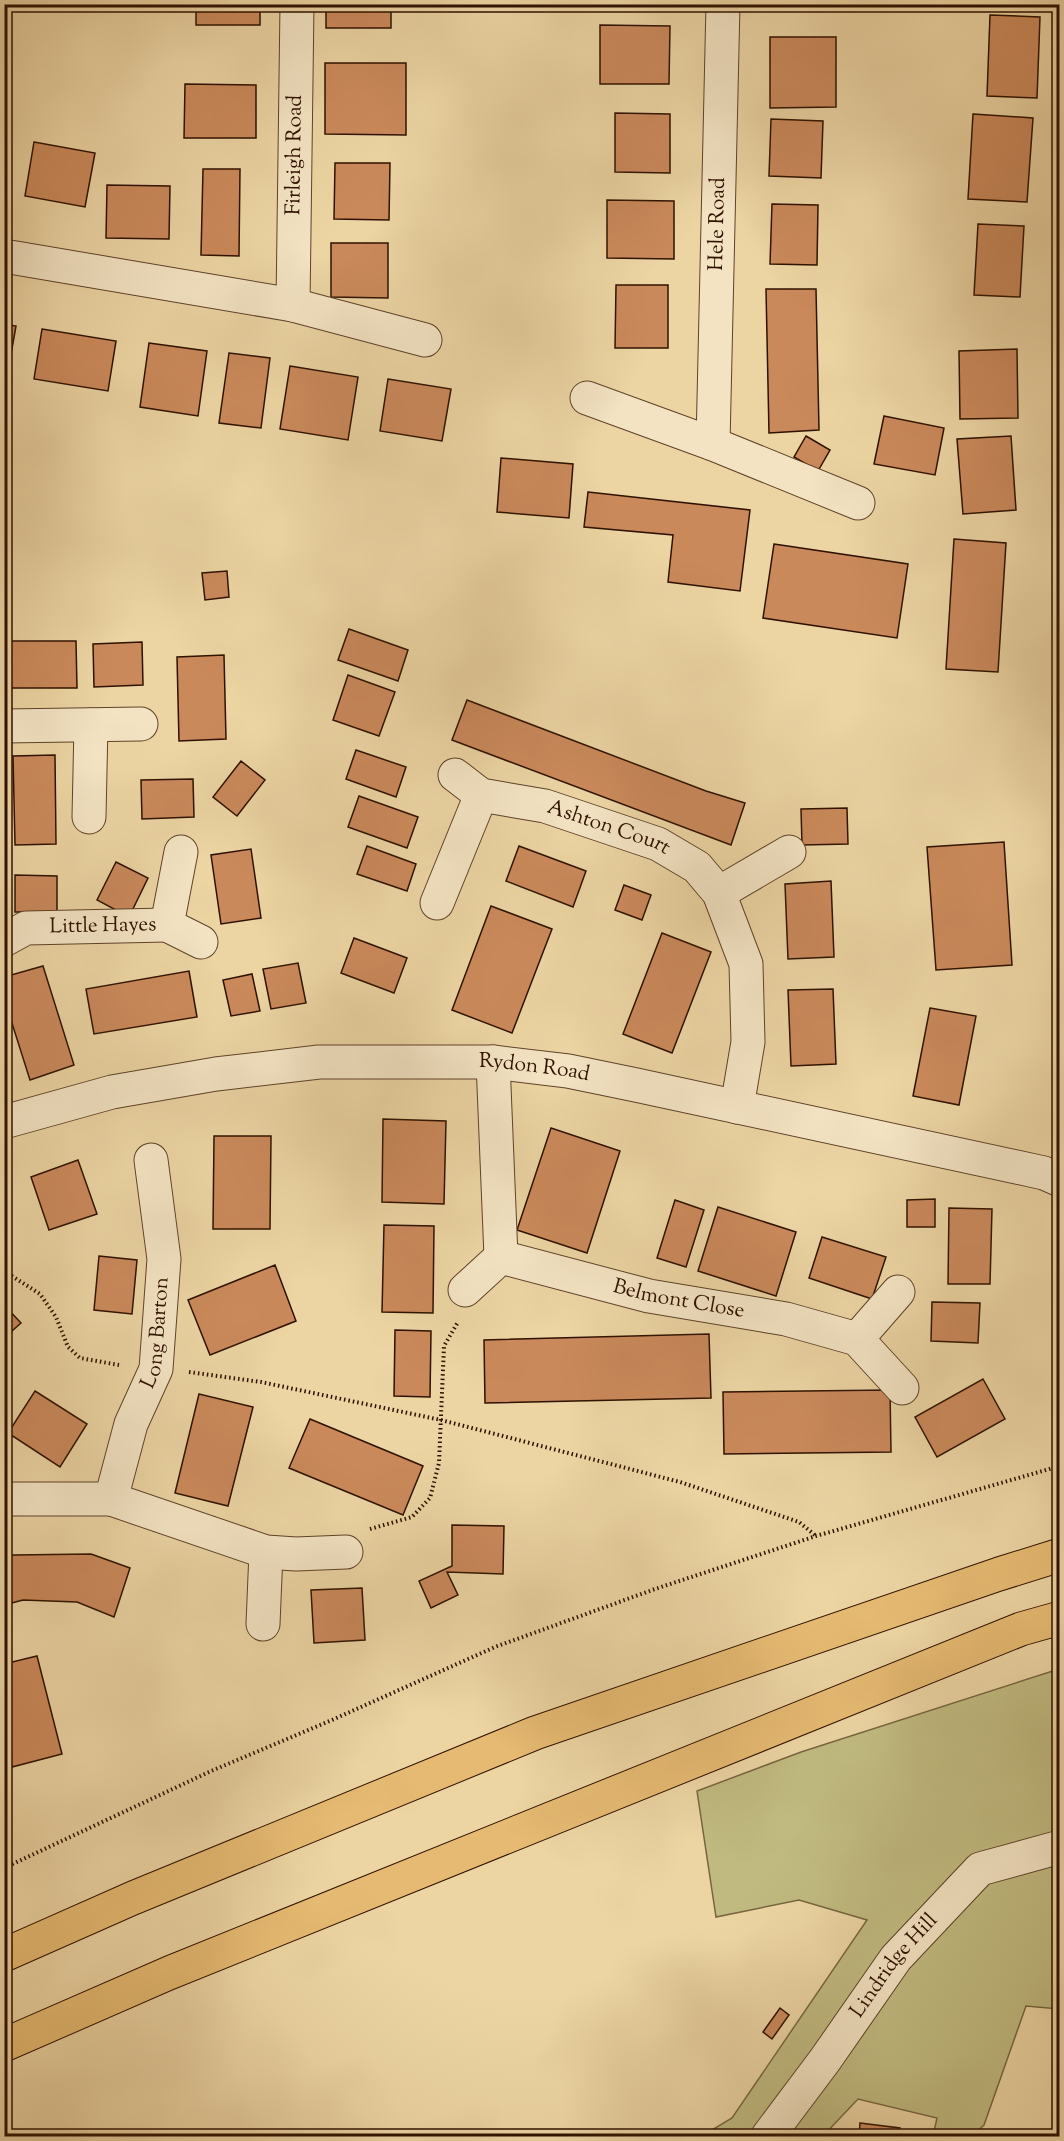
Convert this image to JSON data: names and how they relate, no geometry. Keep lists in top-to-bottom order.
{
  "streets": {
    "street": [
      "Firleigh Road",
      "Hele Road",
      "Ashton Court",
      "Little Hayes",
      "Rydon Road",
      "Belmont Close",
      "Long Barton",
      "Lindridge Hill"
    ]
  },
  "crossings": [
    ["Ashton Court", "Rydon Road"]
  ]
}
